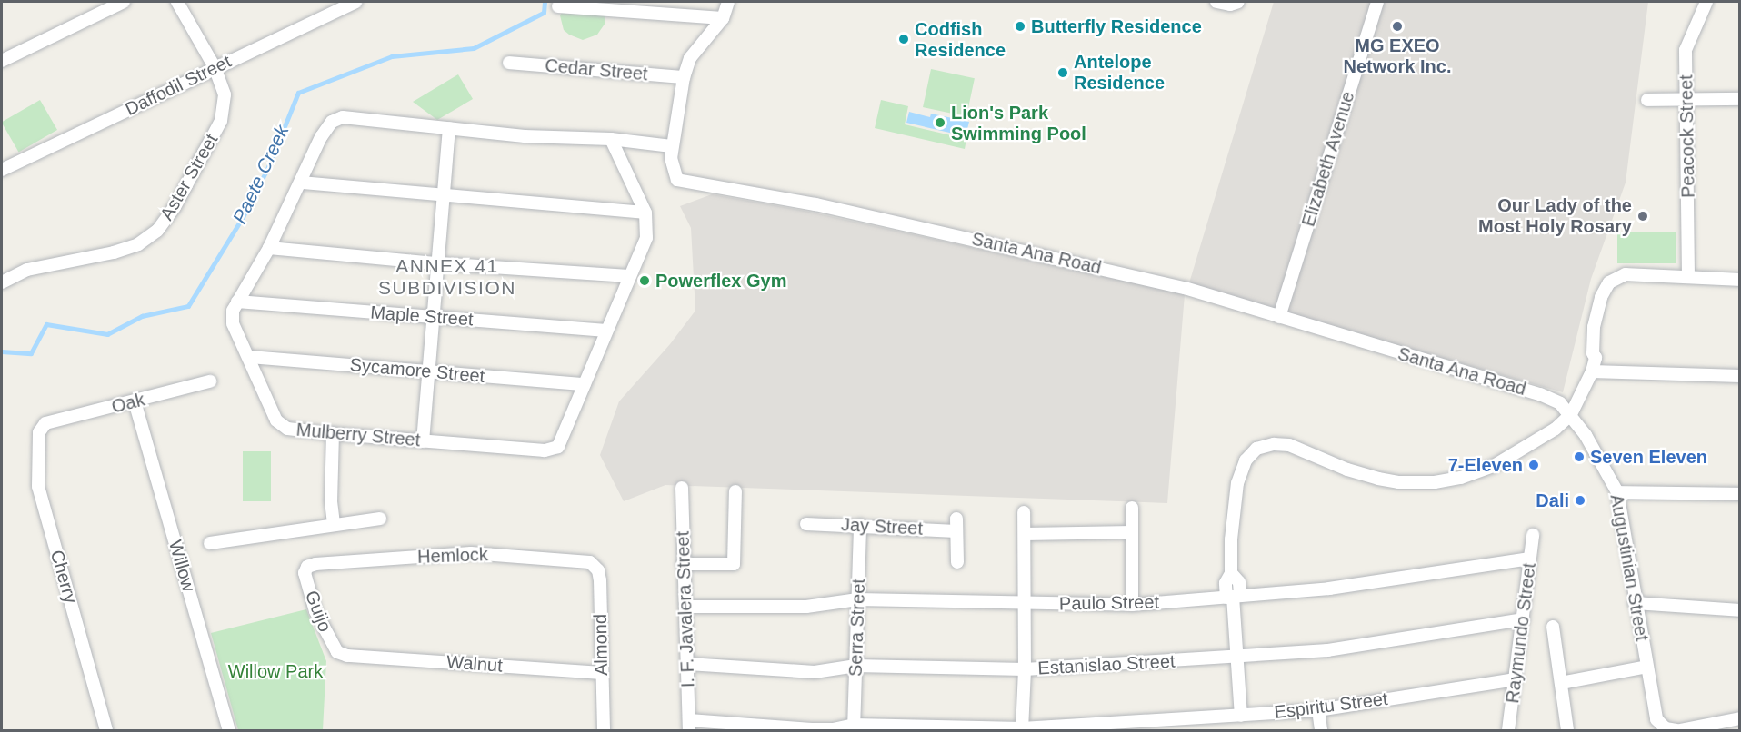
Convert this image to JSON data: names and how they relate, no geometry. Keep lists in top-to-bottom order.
{
  "streets": {
    "street": [
      "Cedar Street",
      "Daffodil Street",
      "Peacock Street",
      "Elizabeth Avenue",
      "Aster Street",
      "Santa Ana Road",
      "Maple Street",
      "Sycamore Street",
      "Oak",
      "Mulberry Street",
      "Jay Street",
      "Hemlock",
      "Willow",
      "Augustinian Street",
      "Cherry",
      "Paulo Street",
      "I. F. Javalera Street",
      "Guijo",
      "Serra Street",
      "Raymundo Street",
      "Almond",
      "Walnut",
      "Estanislao Street",
      "Espiritu Street"
    ]
  },
  "crossings": [
    ["Cedar Street", "Santa Ana Road"],
    ["Daffodil Street", "Aster Street"],
    ["Elizabeth Avenue", "Santa Ana Road"],
    ["Santa Ana Road", "Mulberry Street"],
    ["Santa Ana Road", "Augustinian Street"],
    ["Maple Street", "Mulberry Street"],
    ["Sycamore Street", "Mulberry Street"],
    ["Oak", "Willow"],
    ["Oak", "Cherry"],
    ["Jay Street", "Serra Street"],
    ["Hemlock", "Guijo"],
    ["Hemlock", "Almond"],
    ["Paulo Street", "I. F. Javalera Street"],
    ["Paulo Street", "Serra Street"],
    ["Paulo Street", "Raymundo Street"],
    ["I. F. Javalera Street", "Estanislao Street"],
    ["I. F. Javalera Street", "Espiritu Street"],
    ["Guijo", "Walnut"],
    ["Serra Street", "Estanislao Street"],
    ["Serra Street", "Espiritu Street"],
    ["Raymundo Street", "Estanislao Street"],
    ["Raymundo Street", "Espiritu Street"],
    ["Almond", "Walnut"]
  ],
  "districts": ["ANNEX 41 SUBDIVISION"],
  "water": ["Paete Creek"],
  "parks": ["Willow Park"],
  "places": [
    "Butterfly Residence",
    "MG EXEO Network Inc.",
    "Codfish Residence",
    "Antelope Residence",
    "Lion's Park Swimming Pool",
    "Our Lady of the Most Holy Rosary",
    "Powerflex Gym",
    "Seven Eleven",
    "7-Eleven",
    "Dali"
  ]
}
